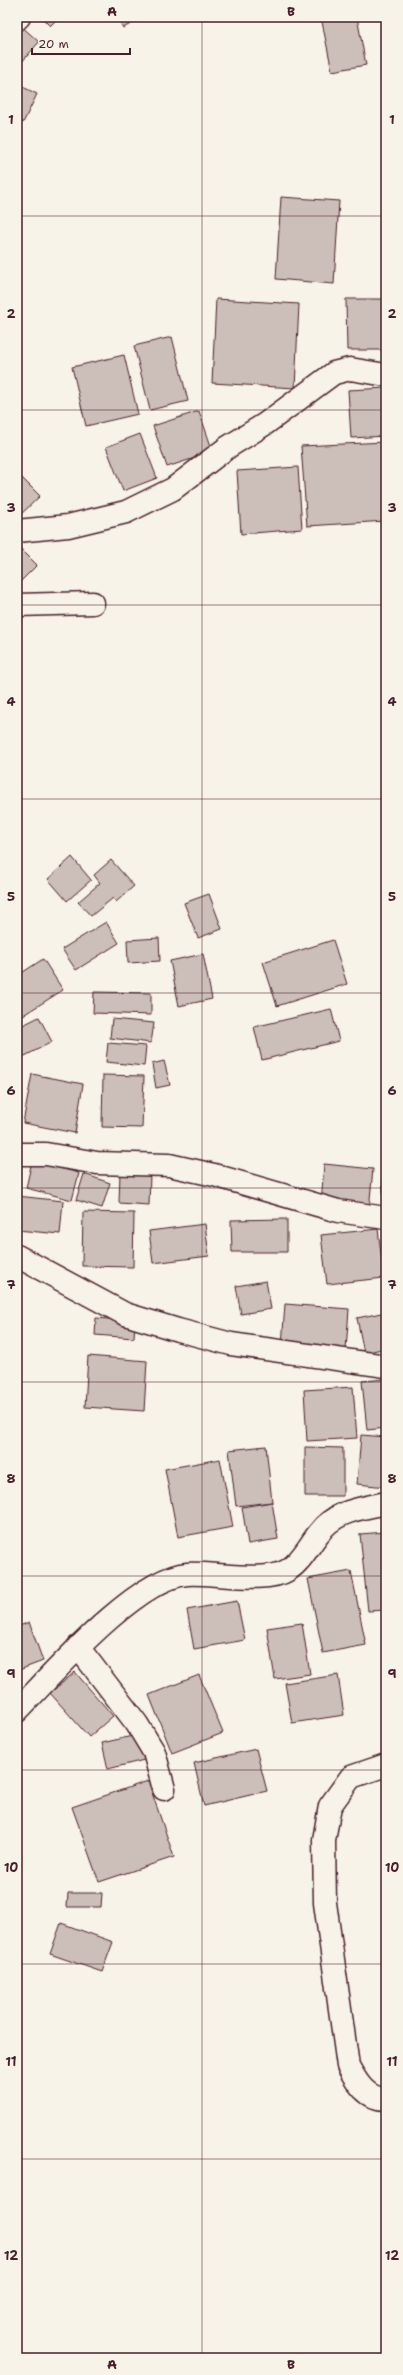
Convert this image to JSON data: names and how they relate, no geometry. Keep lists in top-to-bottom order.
{
  "scale_bar": "20 m",
  "grid": {
    "columns": ["A", "B"],
    "rows": [
      "1",
      "2",
      "3",
      "4",
      "5",
      "6",
      "7",
      "8",
      "9",
      "10",
      "11",
      "12"
    ]
  }
}
